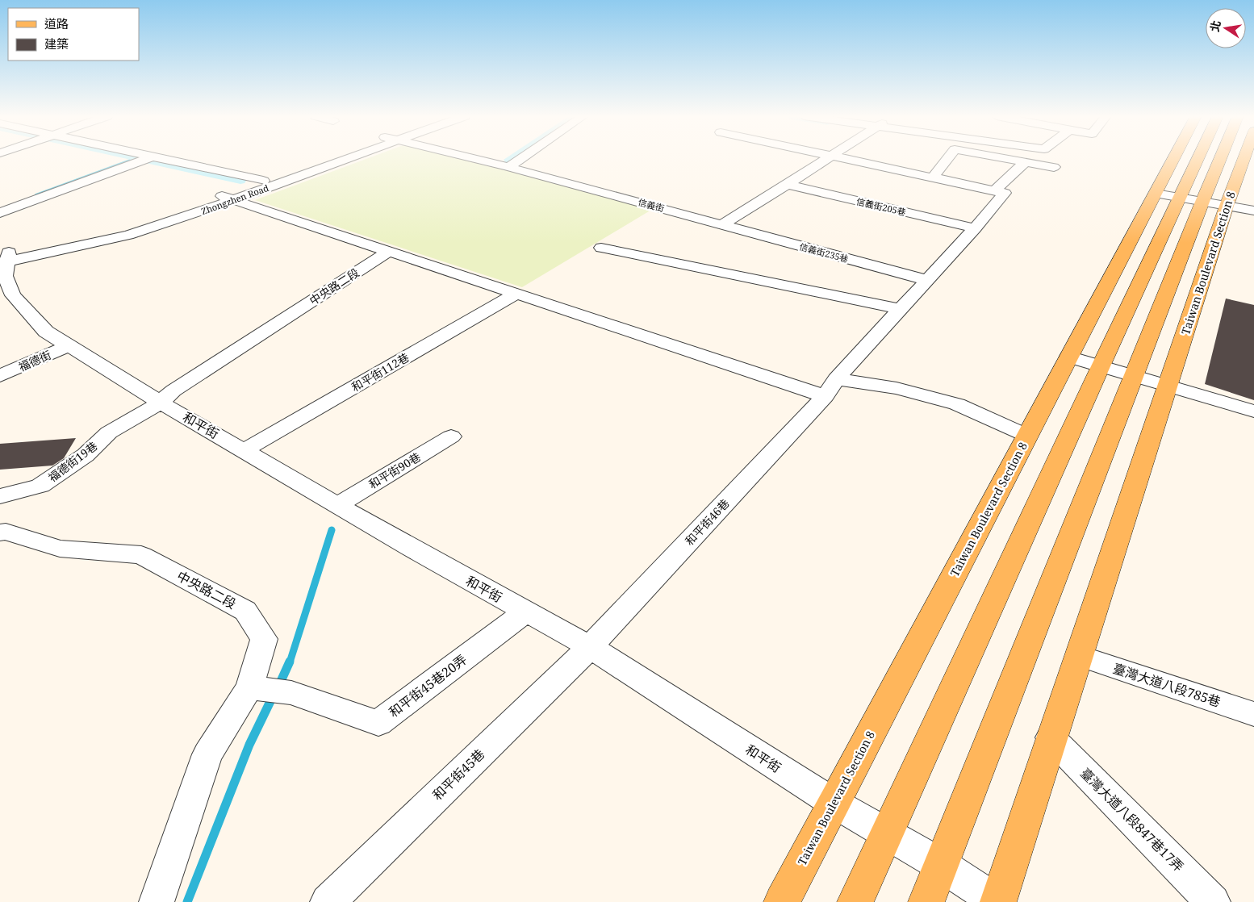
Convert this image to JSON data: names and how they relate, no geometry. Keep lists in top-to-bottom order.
{
  "streets": {
    "main road": ["Taiwan Boulevard Section 8"],
    "street": [
      "Zhongzhen Road",
      "信義街",
      "信義街205巷",
      "信義街235巷",
      "中央路二段",
      "福德街",
      "和平街112巷",
      "和平街",
      "福德街19巷",
      "和平街90巷",
      "和平街46巷",
      "臺灣大道八段785巷",
      "和平街45巷20弄",
      "和平街45巷",
      "臺灣大道八段847巷17弄"
    ]
  },
  "crossings": [
    ["Zhongzhen Road", "和平街"],
    ["信義街", "信義街235巷"],
    ["信義街205巷", "和平街46巷"],
    ["信義街235巷", "和平街46巷"],
    ["Taiwan Boulevard Section 8", "和平街"],
    ["Taiwan Boulevard Section 8", "臺灣大道八段785巷"],
    ["Taiwan Boulevard Section 8", "臺灣大道八段847巷17弄"],
    ["中央路二段", "和平街"],
    ["中央路二段", "福德街19巷"],
    ["中央路二段", "和平街45巷20弄"],
    ["福德街", "和平街"],
    ["和平街112巷", "和平街"],
    ["和平街", "福德街19巷"],
    ["和平街", "和平街90巷"],
    ["和平街", "和平街46巷"],
    ["和平街", "和平街45巷20弄"],
    ["和平街", "和平街45巷"],
    ["和平街46巷", "和平街45巷"]
  ],
  "legend": ["道路", "建築"],
  "north": "left"
}
